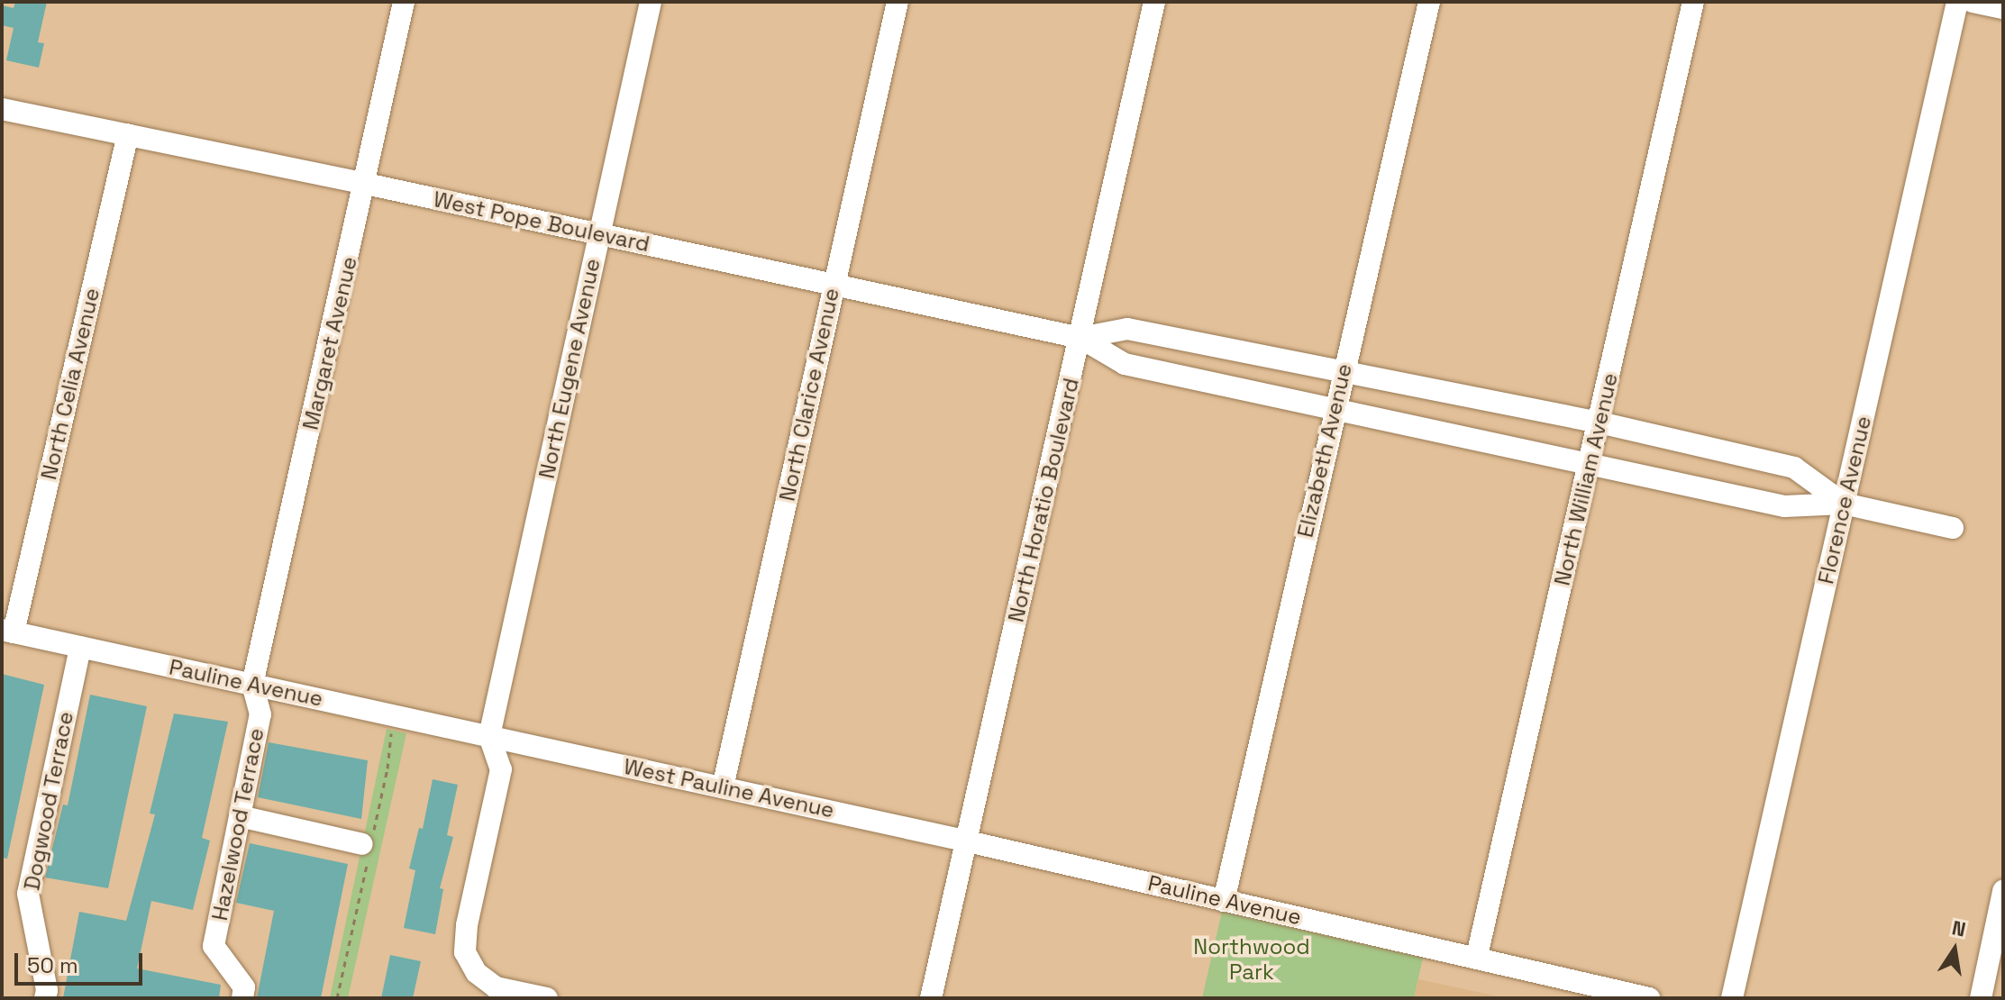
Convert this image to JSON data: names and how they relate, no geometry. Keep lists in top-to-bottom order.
{
  "streets": {
    "street": [
      "West Pope Boulevard",
      "Margaret Avenue",
      "North Eugene Avenue",
      "North Celia Avenue",
      "North Clarice Avenue",
      "Elizabeth Avenue",
      "North William Avenue",
      "North Horatio Boulevard",
      "Florence Avenue",
      "Pauline Avenue",
      "West Pauline Avenue",
      "Dogwood Terrace",
      "Hazelwood Terrace"
    ]
  },
  "crossings": [
    ["West Pope Boulevard", "Margaret Avenue"],
    ["West Pope Boulevard", "North Eugene Avenue"],
    ["West Pope Boulevard", "North Celia Avenue"],
    ["West Pope Boulevard", "North Clarice Avenue"],
    ["West Pope Boulevard", "Elizabeth Avenue"],
    ["West Pope Boulevard", "North William Avenue"],
    ["West Pope Boulevard", "North Horatio Boulevard"],
    ["West Pope Boulevard", "Florence Avenue"],
    ["Margaret Avenue", "Pauline Avenue"],
    ["Margaret Avenue", "Hazelwood Terrace"],
    ["North Eugene Avenue", "Pauline Avenue"],
    ["North Eugene Avenue", "West Pauline Avenue"],
    ["North Celia Avenue", "Pauline Avenue"],
    ["North Clarice Avenue", "West Pauline Avenue"],
    ["Elizabeth Avenue", "Pauline Avenue"],
    ["North William Avenue", "Pauline Avenue"],
    ["North Horatio Boulevard", "Pauline Avenue"],
    ["North Horatio Boulevard", "West Pauline Avenue"],
    ["Pauline Avenue", "West Pauline Avenue"],
    ["Pauline Avenue", "Dogwood Terrace"],
    ["Pauline Avenue", "Hazelwood Terrace"]
  ],
  "parks": ["Northwood Park"],
  "scale_bar": "50 m",
  "north": "top"
}
